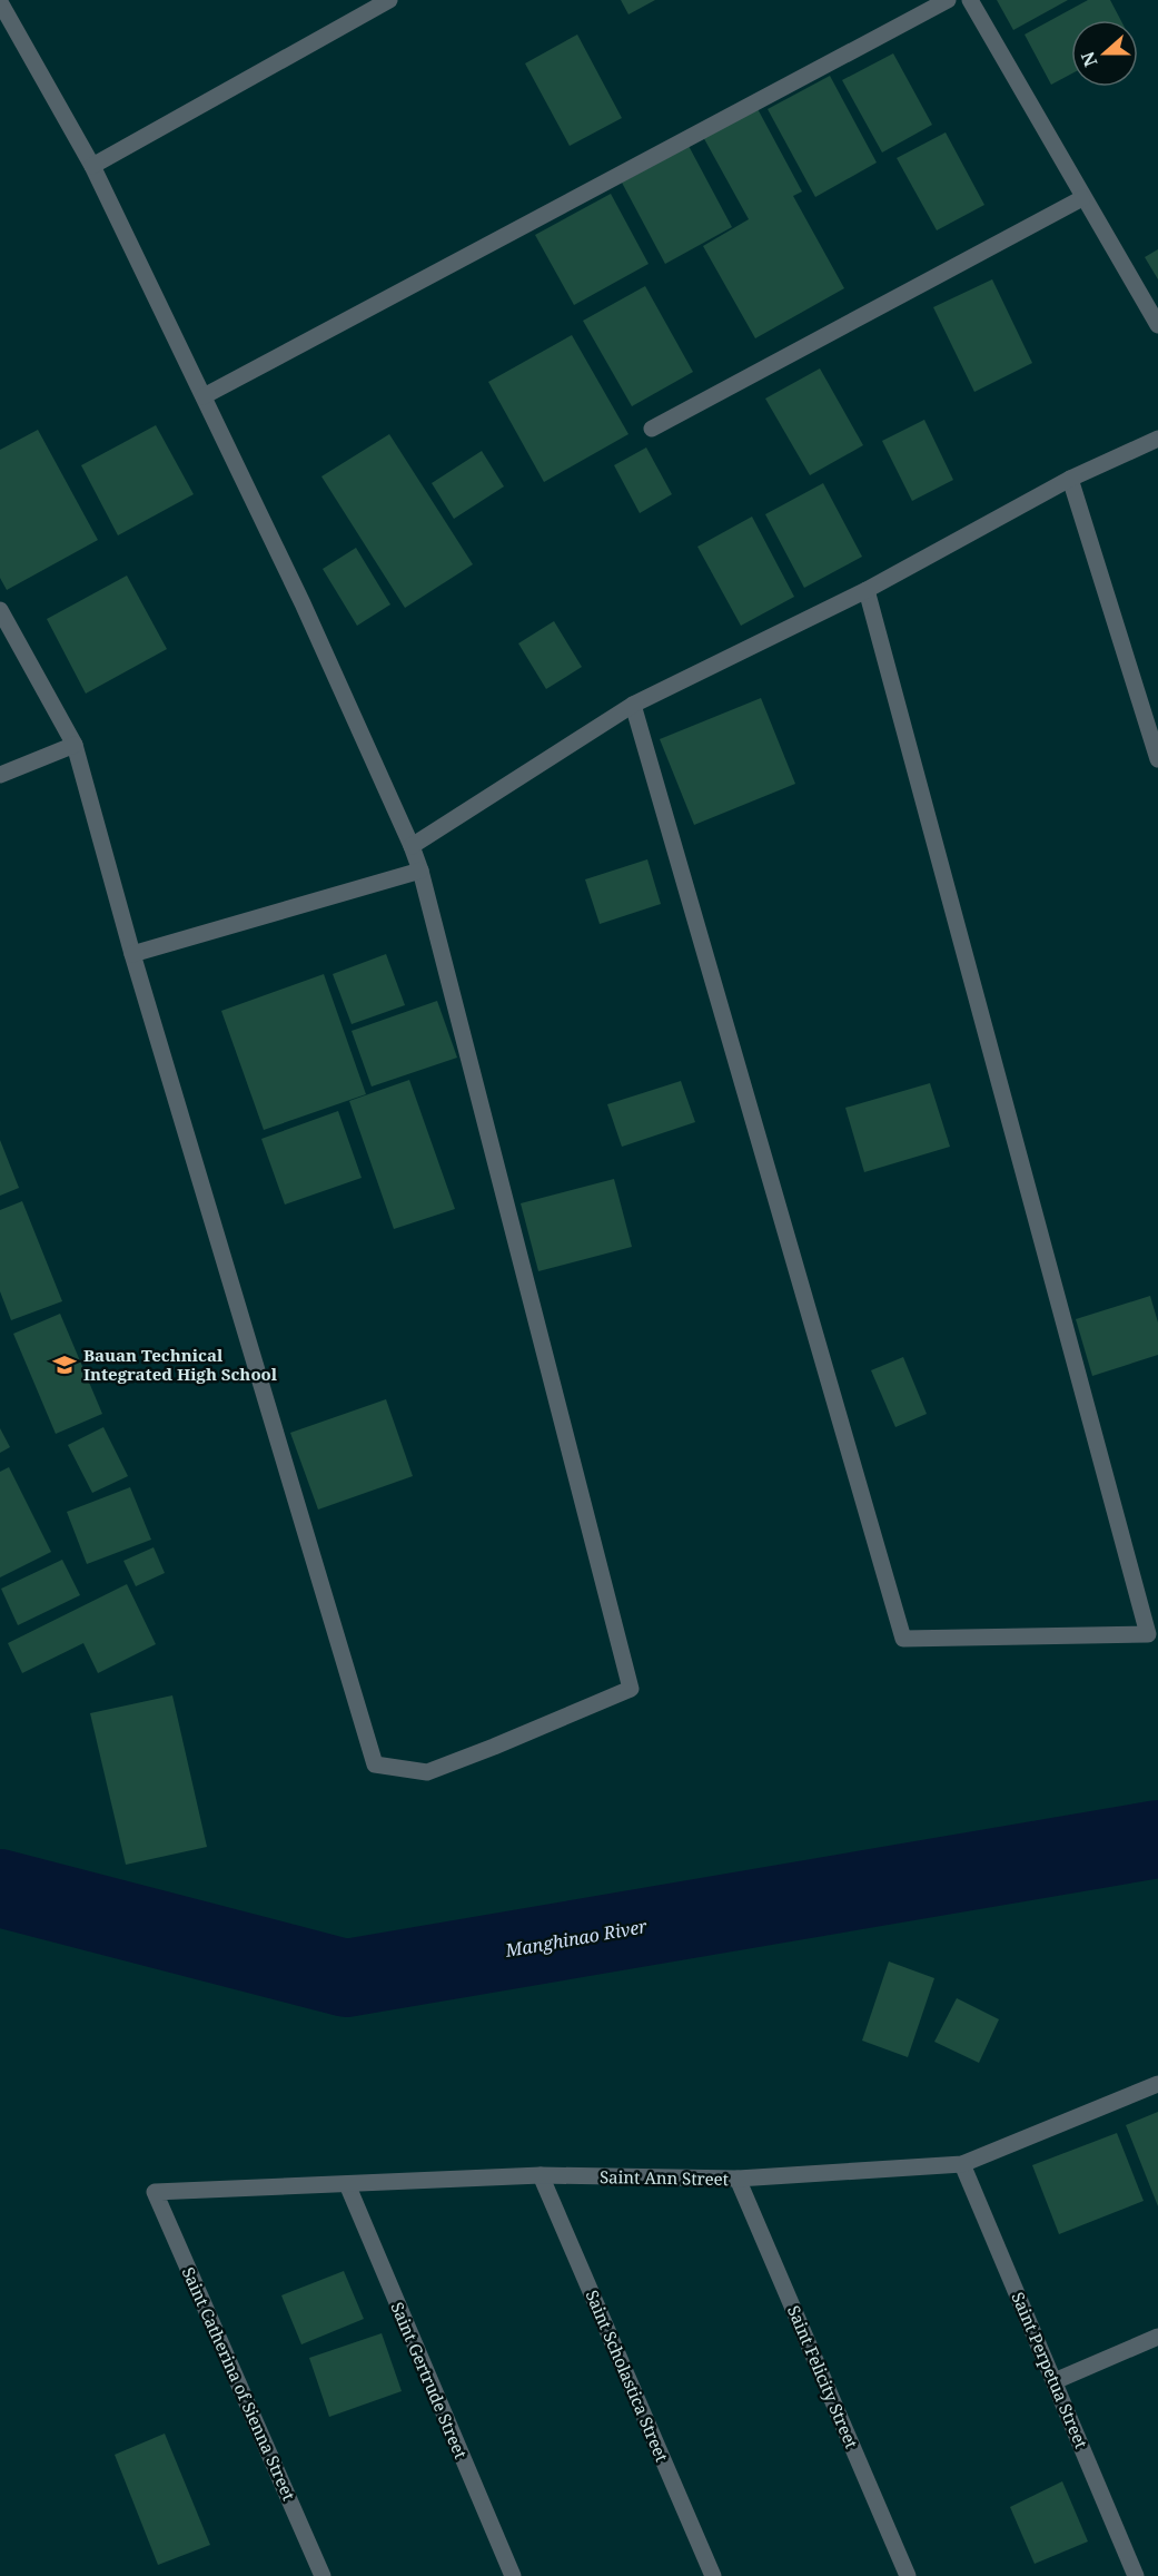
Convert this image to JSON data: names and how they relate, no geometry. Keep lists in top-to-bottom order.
{
  "streets": {
    "street": [
      "Saint Ann Street",
      "Saint Perpetua Street",
      "Saint Scholastica Street",
      "Saint Felicity Street",
      "Saint Gertrude Street",
      "Saint Catherina of Sienna Street"
    ]
  },
  "crossings": [
    ["Saint Ann Street", "Saint Perpetua Street"],
    ["Saint Ann Street", "Saint Scholastica Street"],
    ["Saint Ann Street", "Saint Felicity Street"],
    ["Saint Ann Street", "Saint Gertrude Street"],
    ["Saint Ann Street", "Saint Catherina of Sienna Street"]
  ],
  "water": ["Manghinao River"],
  "places": {
    "school or university": ["Bauan Technical Integrated High School"]
  },
  "north": "left"
}
